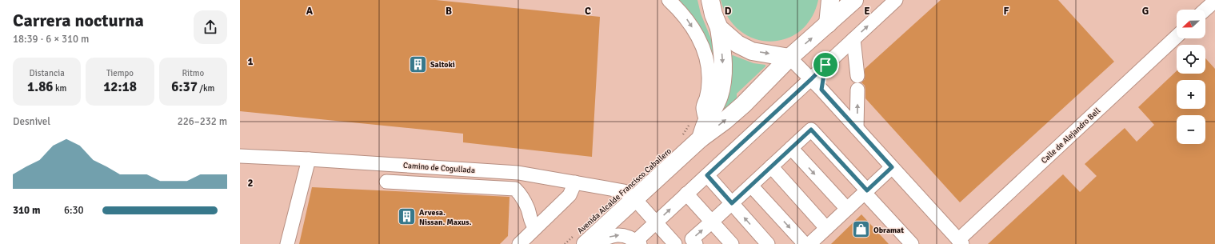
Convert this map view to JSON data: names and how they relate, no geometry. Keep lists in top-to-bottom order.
{
  "streets": {
    "main road": ["Avenida Alcalde Francisco Caballero"],
    "street": ["Calle de Alejandro Bell", "Camino de Cogullada"]
  },
  "crossings": [
    ["Camino de Cogullada", "Avenida Alcalde Francisco Caballero"]
  ],
  "places": {
    "building": ["Saltoki", "Arvesa. Nissan. Maxus."],
    "shop": ["Obramat"]
  },
  "north": "left",
  "page": {
    "heading": ["Carrera nocturna", "18:39 · 6 × 310 m"],
    "map_buttons": ["+", "−"],
    "stats": [
      ["Distancia", "1.86 km"],
      ["Tiempo", "12:18"],
      ["Ritmo", "6:37 /km"]
    ],
    "chart": ["Desnivel", "226–232 m"],
    "list": [
      {
        "name": "310 m",
        "note": "6:30"
      }
    ]
  },
  "grid": {
    "columns": [
      "A",
      "B",
      "C",
      "D",
      "E",
      "F",
      "G"
    ],
    "rows": ["1", "2"]
  }
}
